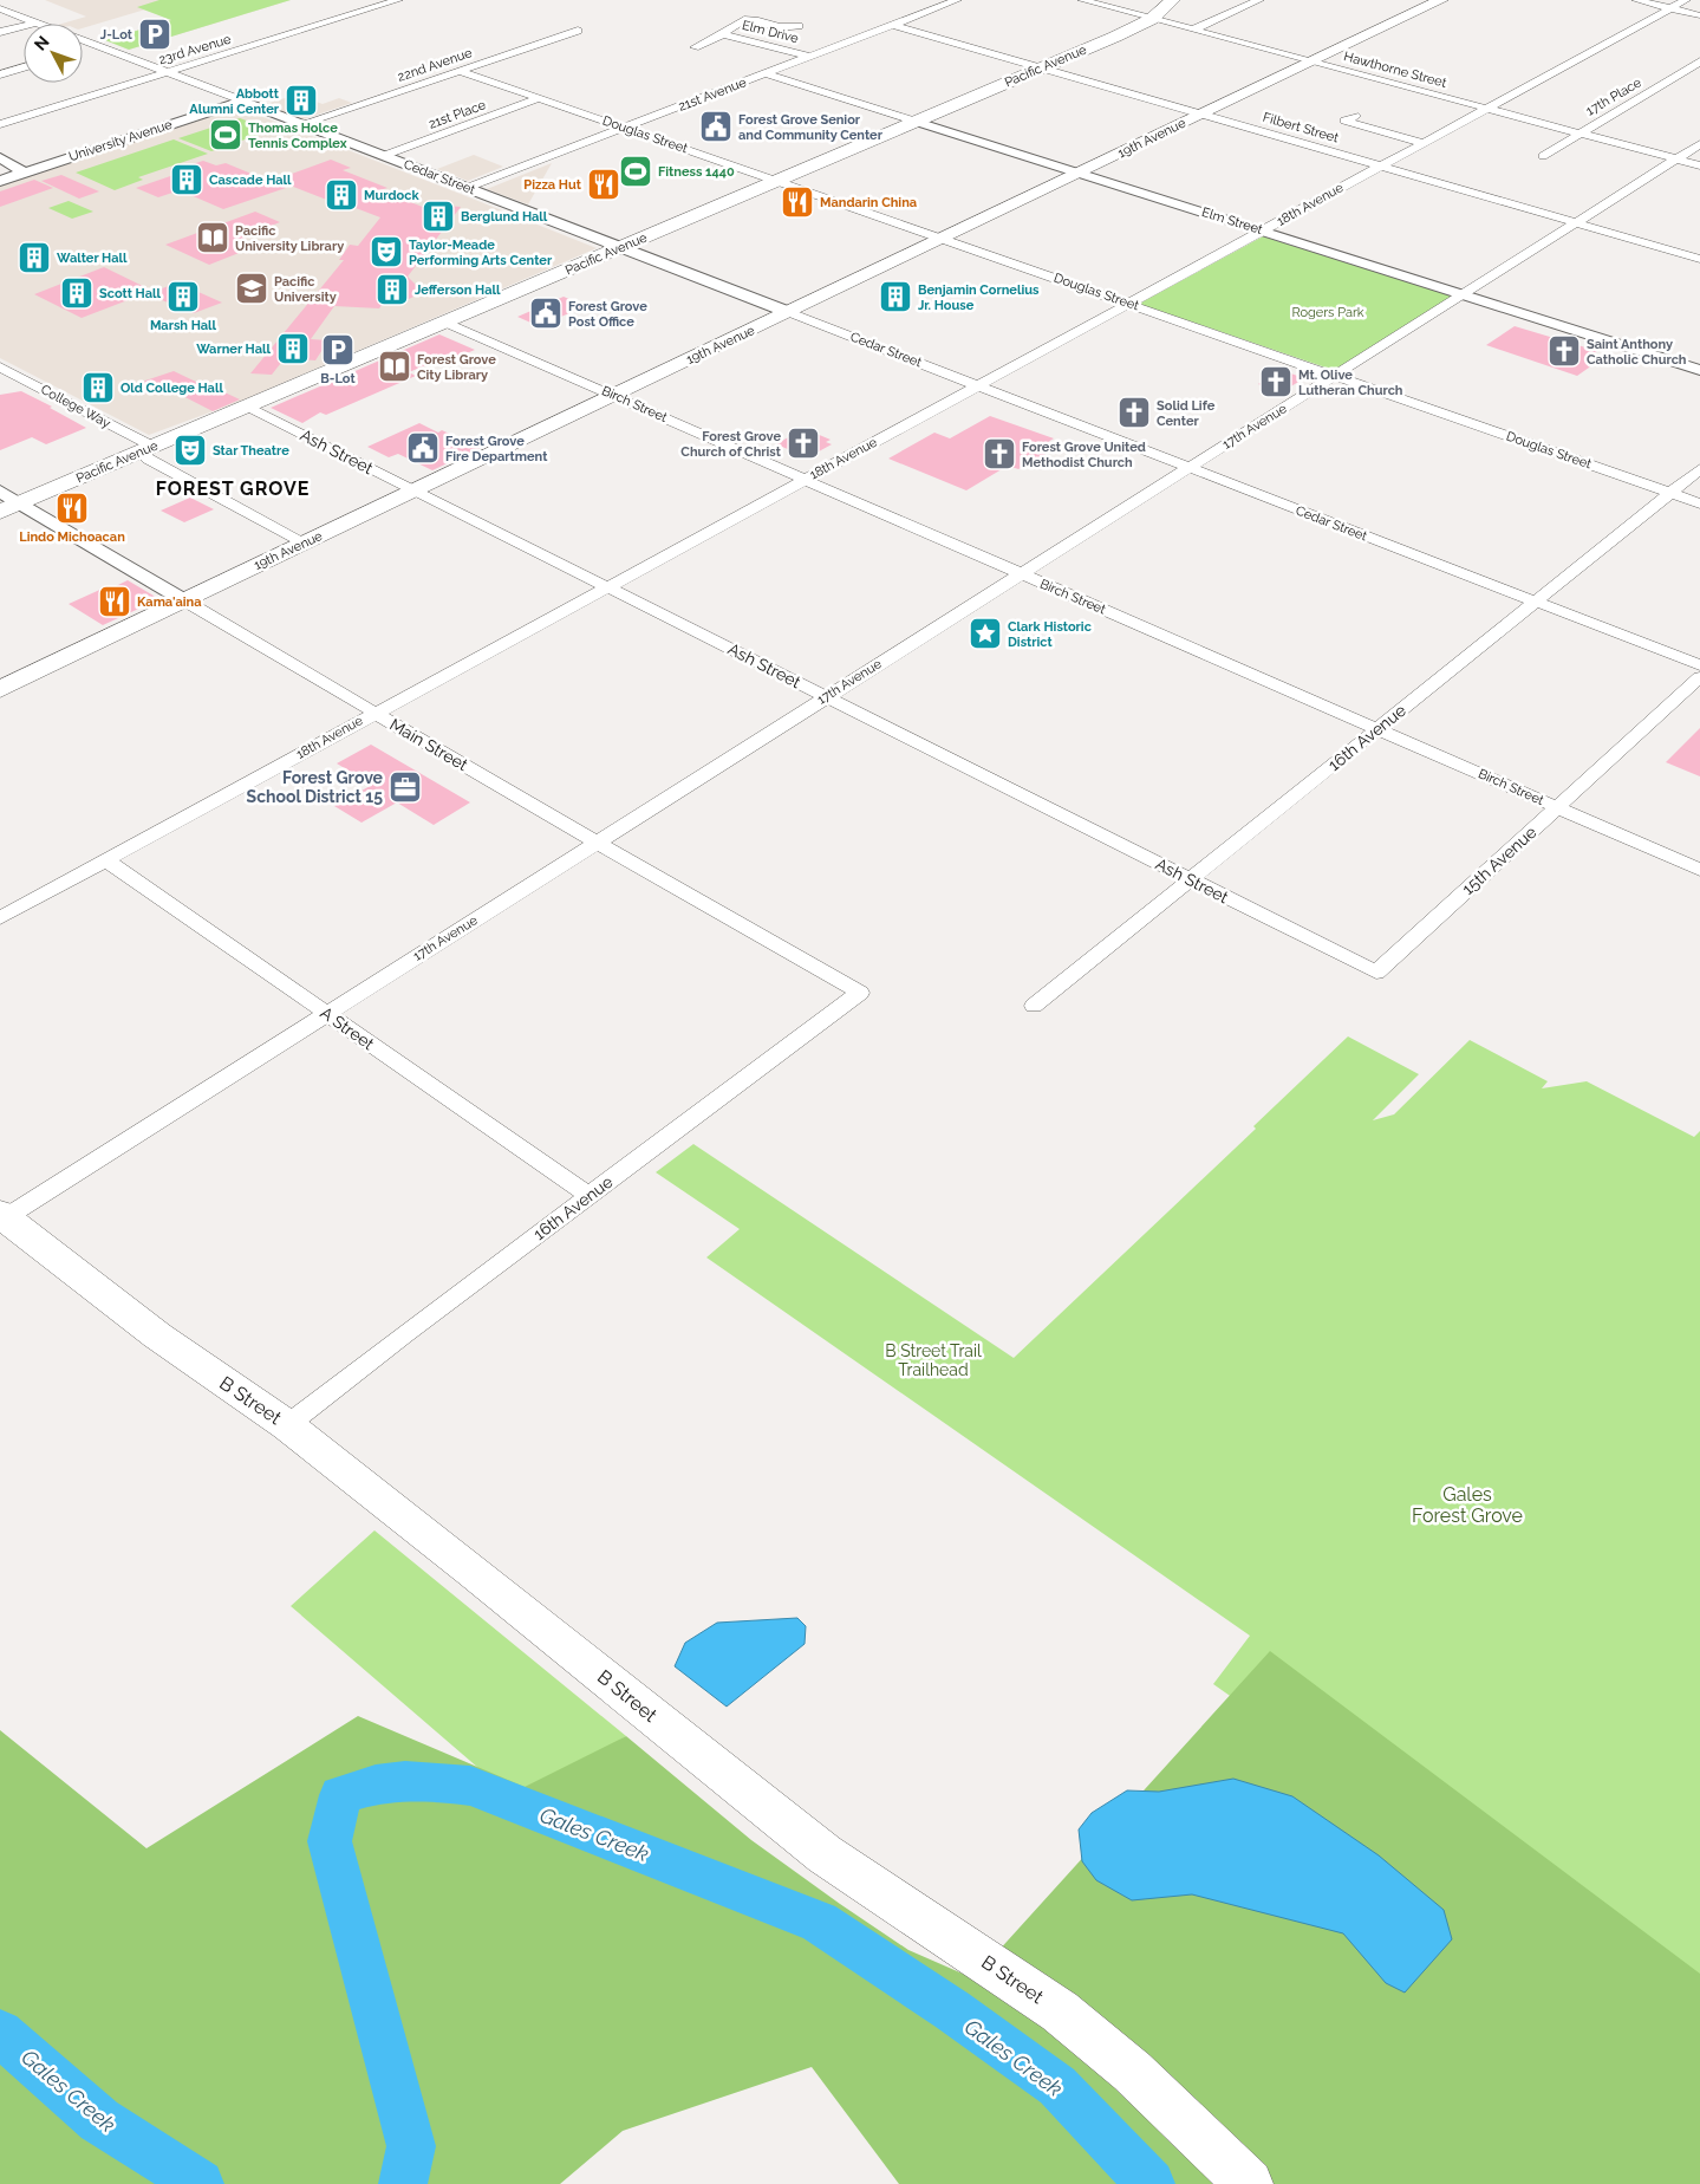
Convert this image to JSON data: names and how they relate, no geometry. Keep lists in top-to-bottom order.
{
  "streets": {
    "main road": ["Pacific Avenue", "19th Avenue", "B Street"],
    "street": [
      "Elm Drive",
      "23rd Avenue",
      "22nd Avenue",
      "Hawthorne Street",
      "21st Avenue",
      "17th Place",
      "21st Place",
      "Filbert Street",
      "Douglas Street",
      "University Avenue",
      "Cedar Street",
      "18th Avenue",
      "Elm Street",
      "Birch Street",
      "College Way",
      "17th Avenue",
      "Ash Street",
      "16th Avenue",
      "Main Street",
      "15th Avenue",
      "A Street"
    ]
  },
  "crossings": [
    ["Elm Drive", "21st Avenue"],
    ["23rd Avenue", "Cedar Street"],
    ["22nd Avenue", "Douglas Street"],
    ["22nd Avenue", "Cedar Street"],
    ["Pacific Avenue", "Hawthorne Street"],
    ["Pacific Avenue", "Filbert Street"],
    ["Pacific Avenue", "Douglas Street"],
    ["Pacific Avenue", "Cedar Street"],
    ["Pacific Avenue", "Elm Street"],
    ["Pacific Avenue", "Birch Street"],
    ["Pacific Avenue", "College Way"],
    ["Pacific Avenue", "Ash Street"],
    ["Pacific Avenue", "Main Street"],
    ["Hawthorne Street", "17th Place"],
    ["Hawthorne Street", "19th Avenue"],
    ["Hawthorne Street", "18th Avenue"],
    ["Hawthorne Street", "17th Avenue"],
    ["21st Avenue", "Filbert Street"],
    ["21st Avenue", "Douglas Street"],
    ["21st Avenue", "Cedar Street"],
    ["21st Avenue", "Elm Street"],
    ["21st Place", "Douglas Street"],
    ["21st Place", "Cedar Street"],
    ["Filbert Street", "19th Avenue"],
    ["Filbert Street", "18th Avenue"],
    ["Filbert Street", "17th Avenue"],
    ["Douglas Street", "19th Avenue"],
    ["Douglas Street", "18th Avenue"],
    ["Douglas Street", "17th Avenue"],
    ["Douglas Street", "16th Avenue"],
    ["19th Avenue", "Cedar Street"],
    ["19th Avenue", "Elm Street"],
    ["19th Avenue", "Birch Street"],
    ["19th Avenue", "College Way"],
    ["19th Avenue", "Ash Street"],
    ["19th Avenue", "Main Street"],
    ["University Avenue", "Cedar Street"],
    ["Cedar Street", "18th Avenue"],
    ["Cedar Street", "17th Avenue"],
    ["Cedar Street", "16th Avenue"],
    ["18th Avenue", "Elm Street"],
    ["18th Avenue", "Birch Street"],
    ["18th Avenue", "Ash Street"],
    ["18th Avenue", "Main Street"],
    ["18th Avenue", "A Street"],
    ["Elm Street", "17th Avenue"],
    ["Birch Street", "17th Avenue"],
    ["Birch Street", "16th Avenue"],
    ["Birch Street", "15th Avenue"],
    ["17th Avenue", "Ash Street"],
    ["17th Avenue", "Main Street"],
    ["17th Avenue", "A Street"],
    ["17th Avenue", "B Street"],
    ["Ash Street", "16th Avenue"],
    ["Ash Street", "15th Avenue"],
    ["16th Avenue", "Main Street"],
    ["16th Avenue", "A Street"],
    ["16th Avenue", "B Street"]
  ],
  "districts": ["FOREST GROVE"],
  "water": ["Gales Creek"],
  "parks": ["Rogers Park", "B Street Trail Trailhead", "Gales Forest Grove"],
  "places": {
    "parking": ["J-Lot", "B-Lot"],
    "building": [
      "Abbott Alumni Center",
      "Cascade Hall",
      "Murdock",
      "Berglund Hall",
      "Walter Hall",
      "Jefferson Hall",
      "Scott Hall",
      "Marsh Hall",
      "Benjamin Cornelius Jr. House",
      "Warner Hall",
      "Old College Hall"
    ],
    "public building": ["Forest Grove Senior and Community Center", "Forest Grove Post Office", "Forest Grove Fire Department"],
    "sports": ["Thomas Holce Tennis Complex", "Fitness 1440"],
    "restaurant": [
      "Pizza Hut",
      "Mandarin China",
      "Lindo Michoacan",
      "Kama'aina"
    ],
    "library": ["Pacific University Library", "Forest Grove City Library"],
    "theatre": ["Taylor-Meade Performing Arts Center", "Star Theatre"],
    "school or university": ["Pacific University"],
    "church": [
      "Saint Anthony Catholic Church",
      "Mt. Olive Lutheran Church",
      "Solid Life Center",
      "Forest Grove Church of Christ",
      "Forest Grove United Methodist Church"
    ],
    "place": ["Clark Historic District"],
    "office": ["Forest Grove School District 15"]
  },
  "north": "top left"
}
